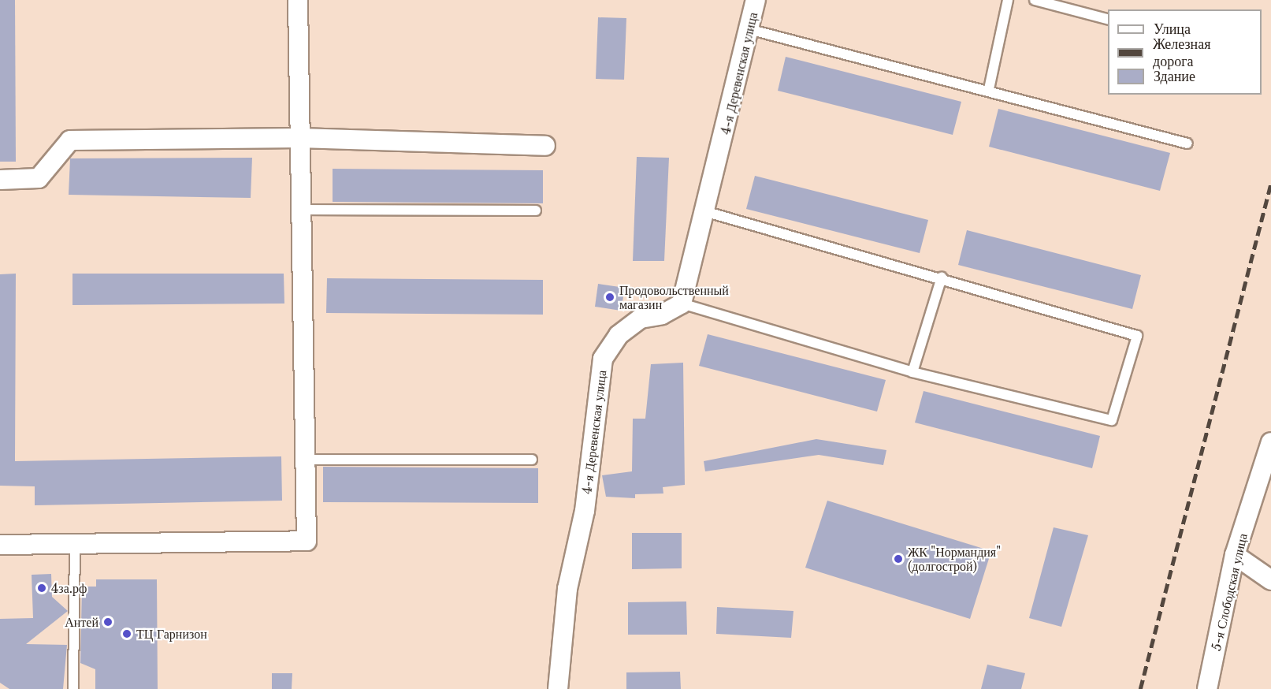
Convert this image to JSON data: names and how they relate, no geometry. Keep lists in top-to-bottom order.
{
  "streets": {
    "street": ["4-я Деревенская улица", "5-я Слободская улица"]
  },
  "places": [
    "Продовольственный магазин",
    "ЖК \"Нормандия\" (долгострой)",
    "4за.рф",
    "Антей",
    "ТЦ Гарнизон"
  ],
  "legend": ["Улица", "Железная дорога", "Здание"]
}
